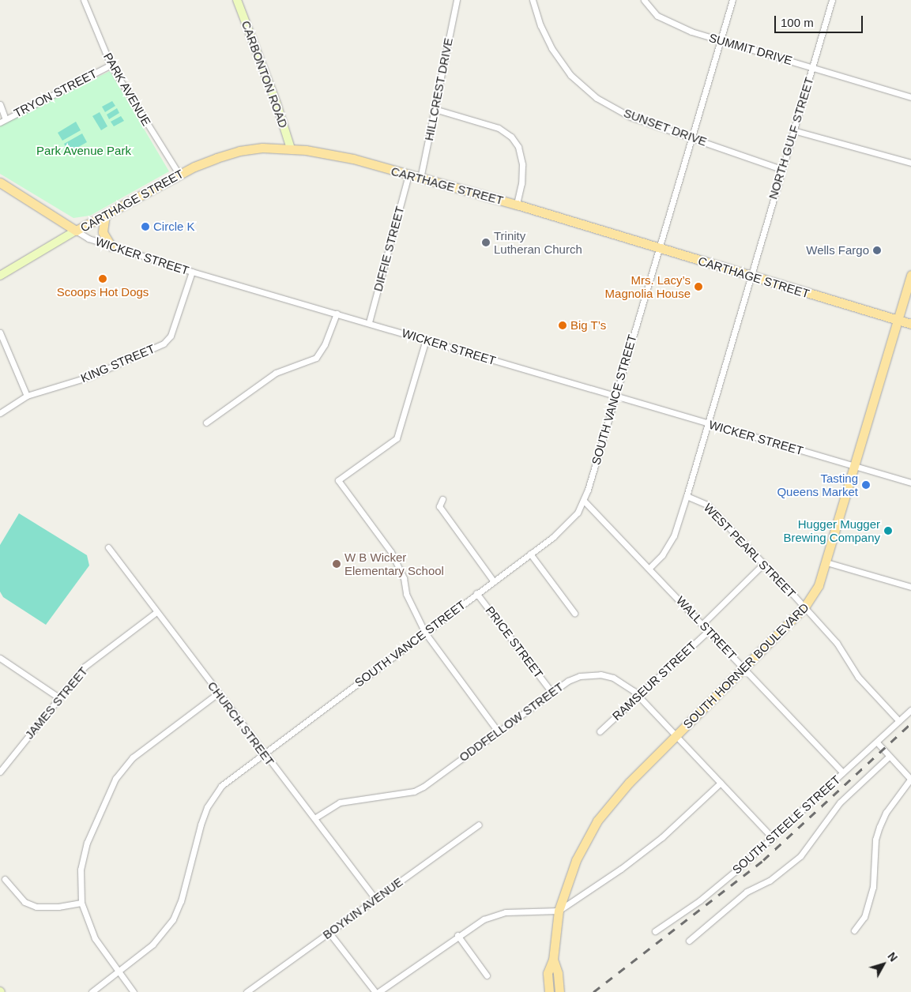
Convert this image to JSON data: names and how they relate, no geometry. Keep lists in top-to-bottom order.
{
  "streets": {
    "main road": ["CARTHAGE STREET", "WICKER STREET", "SOUTH HORNER BOULEVARD"],
    "street": [
      "SUMMIT DRIVE",
      "CARBONTON ROAD",
      "PARK AVENUE",
      "HILLCREST DRIVE",
      "TRYON STREET",
      "SUNSET DRIVE",
      "NORTH GULF STREET",
      "DIFFIE STREET",
      "KING STREET",
      "SOUTH VANCE STREET",
      "WEST PEARL STREET",
      "WALL STREET",
      "PRICE STREET",
      "RAMSEUR STREET",
      "JAMES STREET",
      "ODDFELLOW STREET",
      "CHURCH STREET",
      "SOUTH STEELE STREET",
      "BOYKIN AVENUE"
    ]
  },
  "crossings": [
    ["SUMMIT DRIVE", "NORTH GULF STREET"],
    ["SUMMIT DRIVE", "SOUTH VANCE STREET"],
    ["CARBONTON ROAD", "CARTHAGE STREET"],
    ["PARK AVENUE", "TRYON STREET"],
    ["PARK AVENUE", "CARTHAGE STREET"],
    ["HILLCREST DRIVE", "CARTHAGE STREET"],
    ["SUNSET DRIVE", "NORTH GULF STREET"],
    ["SUNSET DRIVE", "SOUTH VANCE STREET"],
    ["NORTH GULF STREET", "CARTHAGE STREET"],
    ["NORTH GULF STREET", "WICKER STREET"],
    ["NORTH GULF STREET", "WEST PEARL STREET"],
    ["NORTH GULF STREET", "WALL STREET"],
    ["CARTHAGE STREET", "DIFFIE STREET"],
    ["CARTHAGE STREET", "WICKER STREET"],
    ["CARTHAGE STREET", "SOUTH VANCE STREET"],
    ["CARTHAGE STREET", "SOUTH HORNER BOULEVARD"],
    ["DIFFIE STREET", "WICKER STREET"],
    ["WICKER STREET", "KING STREET"],
    ["WICKER STREET", "SOUTH VANCE STREET"],
    ["WICKER STREET", "SOUTH HORNER BOULEVARD"],
    ["SOUTH VANCE STREET", "WALL STREET"],
    ["SOUTH VANCE STREET", "PRICE STREET"],
    ["SOUTH VANCE STREET", "CHURCH STREET"],
    ["WEST PEARL STREET", "SOUTH HORNER BOULEVARD"],
    ["WEST PEARL STREET", "SOUTH STEELE STREET"],
    ["WALL STREET", "SOUTH HORNER BOULEVARD"],
    ["WALL STREET", "RAMSEUR STREET"],
    ["WALL STREET", "SOUTH STEELE STREET"],
    ["PRICE STREET", "ODDFELLOW STREET"],
    ["SOUTH HORNER BOULEVARD", "ODDFELLOW STREET"],
    ["RAMSEUR STREET", "ODDFELLOW STREET"],
    ["JAMES STREET", "CHURCH STREET"],
    ["ODDFELLOW STREET", "CHURCH STREET"],
    ["ODDFELLOW STREET", "SOUTH STEELE STREET"],
    ["CHURCH STREET", "BOYKIN AVENUE"]
  ],
  "parks": ["Park Avenue Park"],
  "places": [
    "Circle K",
    "Trinity Lutheran Church",
    "Wells Fargo",
    "Scoops Hot Dogs",
    "Mrs. Lacy’s Magnolia House",
    "Big T’s",
    "Tasting Queens Market",
    "Hugger Mugger Brewing Company",
    "W B Wicker Elementary School"
  ],
  "scale_bar": "100 m",
  "north": "top right"
}
